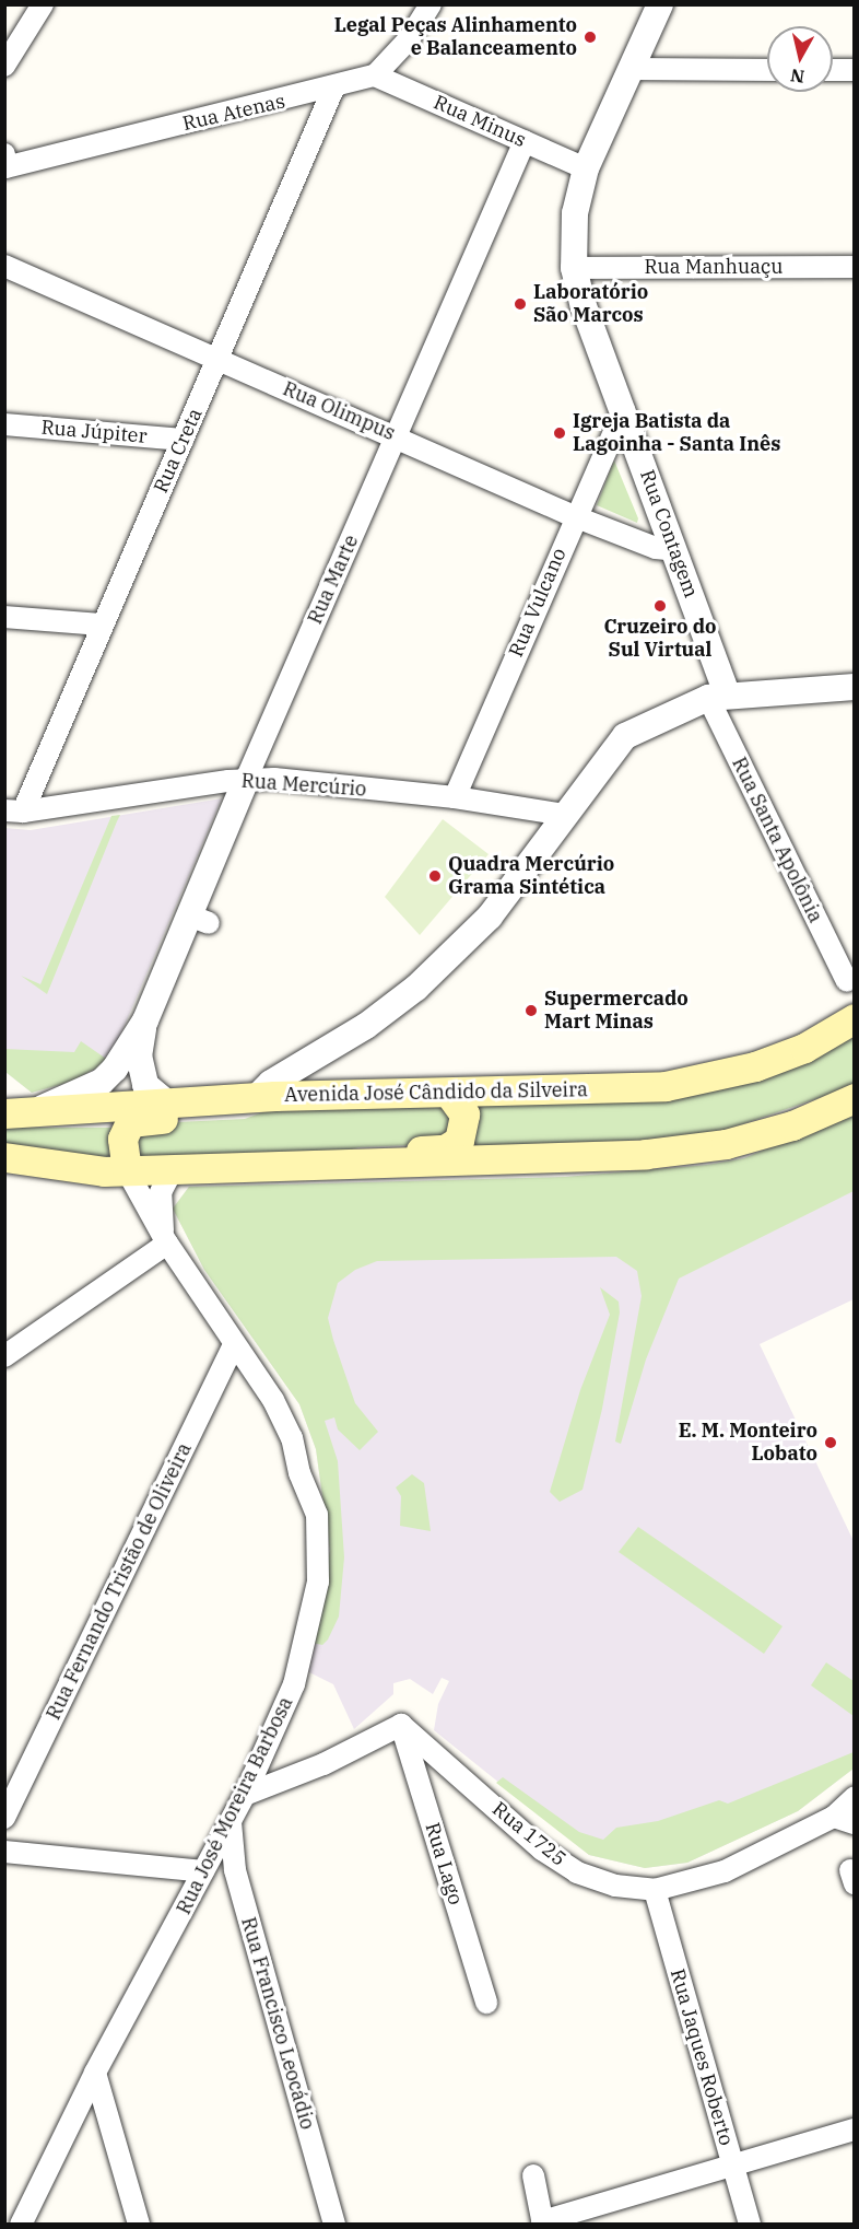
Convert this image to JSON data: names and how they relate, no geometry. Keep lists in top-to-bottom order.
{
  "streets": {
    "main road": ["Avenida José Cândido da Silveira"],
    "street": [
      "Rua Atenas",
      "Rua Minus",
      "Rua Manhuaçu",
      "Rua Olimpus",
      "Rua Júpiter",
      "Rua Creta",
      "Rua Contagem",
      "Rua Marte",
      "Rua Vulcano",
      "Rua Mercúrio",
      "Rua Santa Apolônia",
      "Rua Fernando Tristão de Oliveira",
      "Rua José Moreira Barbosa",
      "Rua 1725",
      "Rua Lago",
      "Rua Francisco Leocádio",
      "Rua Jaques Roberto"
    ]
  },
  "crossings": [
    ["Rua Atenas", "Rua Minus"],
    ["Rua Atenas", "Rua Creta"],
    ["Rua Minus", "Rua Contagem"],
    ["Rua Minus", "Rua Marte"],
    ["Rua Manhuaçu", "Rua Contagem"],
    ["Rua Olimpus", "Rua Creta"],
    ["Rua Olimpus", "Rua Contagem"],
    ["Rua Olimpus", "Rua Marte"],
    ["Rua Olimpus", "Rua Vulcano"],
    ["Rua Júpiter", "Rua Creta"],
    ["Rua Creta", "Rua Mercúrio"],
    ["Rua Contagem", "Rua Vulcano"],
    ["Rua Contagem", "Rua Santa Apolônia"],
    ["Rua Marte", "Rua Mercúrio"],
    ["Rua Marte", "Avenida José Cândido da Silveira"],
    ["Rua Vulcano", "Rua Mercúrio"],
    ["Rua Fernando Tristão de Oliveira", "Rua José Moreira Barbosa"],
    ["Rua José Moreira Barbosa", "Rua Francisco Leocádio"],
    ["Rua 1725", "Rua Lago"],
    ["Rua 1725", "Rua Jaques Roberto"]
  ],
  "places": [
    "Legal Peças Alinhamento e Balanceamento",
    "Laboratório São Marcos",
    "Igreja Batista da Lagoinha - Santa Inês",
    "Cruzeiro do Sul Virtual",
    "Quadra Mercúrio Grama Sintética",
    "Supermercado Mart Minas",
    "E. M. Monteiro Lobato"
  ],
  "north": "bottom"
}
